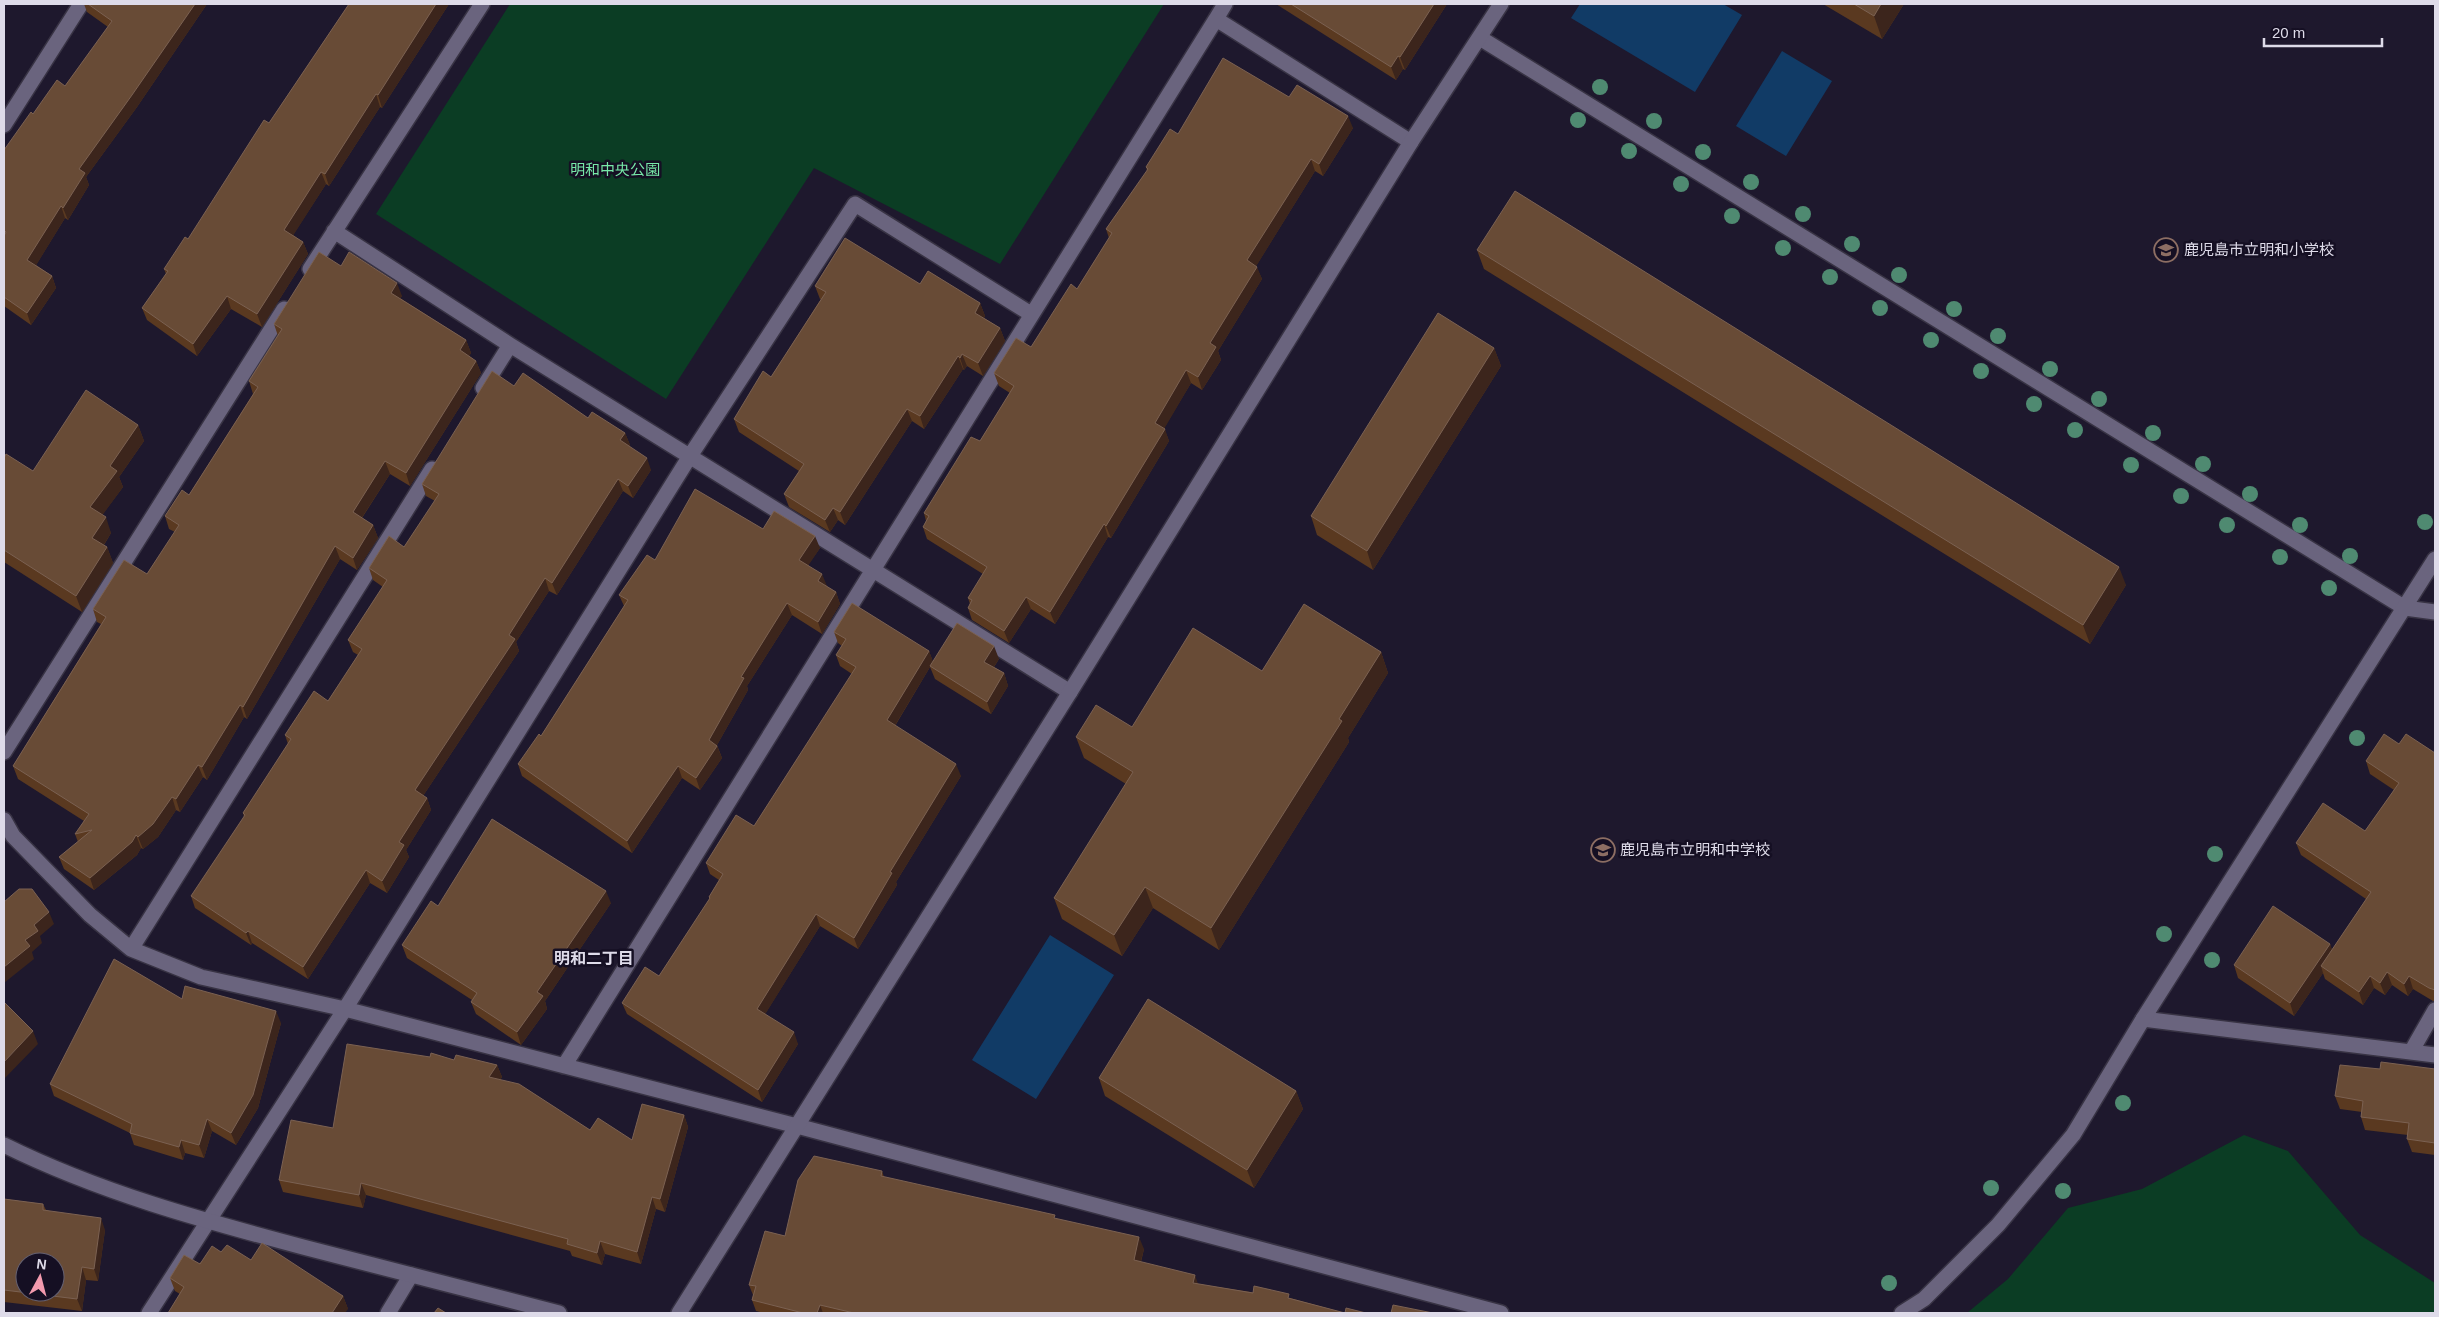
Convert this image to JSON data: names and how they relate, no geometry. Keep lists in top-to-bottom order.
{
  "districts": ["明和二丁目"],
  "parks": ["明和中央公園"],
  "places": {
    "school or university": ["鹿児島市立明和小学校", "鹿児島市立明和中学校"]
  },
  "scale_bar": "20 m",
  "north": "top"
}
